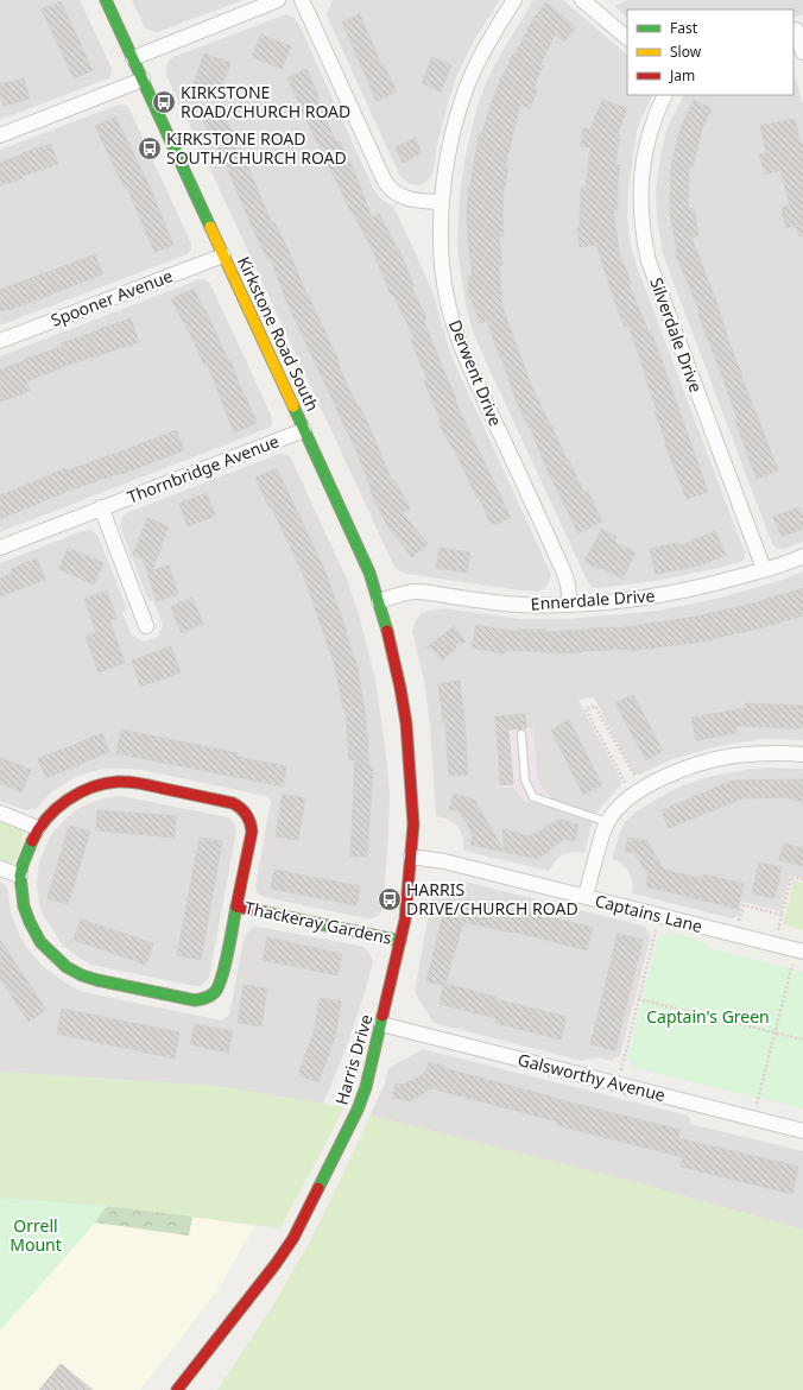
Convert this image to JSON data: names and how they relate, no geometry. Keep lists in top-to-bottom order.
{
  "streets": {
    "street": [
      "Spooner Avenue",
      "Kirkstone Road South",
      "Silverdale Drive",
      "Derwent Drive",
      "Thornbridge Avenue",
      "Ennerdale Drive",
      "Captains Lane",
      "Thackeray Gardens",
      "Harris Drive",
      "Galsworthy Avenue"
    ]
  },
  "crossings": [
    ["Spooner Avenue", "Kirkstone Road South"],
    ["Kirkstone Road South", "Thornbridge Avenue"],
    ["Kirkstone Road South", "Ennerdale Drive"],
    ["Kirkstone Road South", "Harris Drive"],
    ["Silverdale Drive", "Ennerdale Drive"],
    ["Derwent Drive", "Ennerdale Drive"],
    ["Captains Lane", "Harris Drive"],
    ["Thackeray Gardens", "Harris Drive"],
    ["Harris Drive", "Galsworthy Avenue"]
  ],
  "parks": ["Captain's Green", "Orrell Mount"],
  "places": {
    "bus stop": ["KIRKSTONE ROAD/CHURCH ROAD", "KIRKSTONE ROAD SOUTH/CHURCH ROAD", "HARRIS DRIVE/CHURCH ROAD"]
  },
  "legend": ["Fast", "Slow", "Jam"]
}
